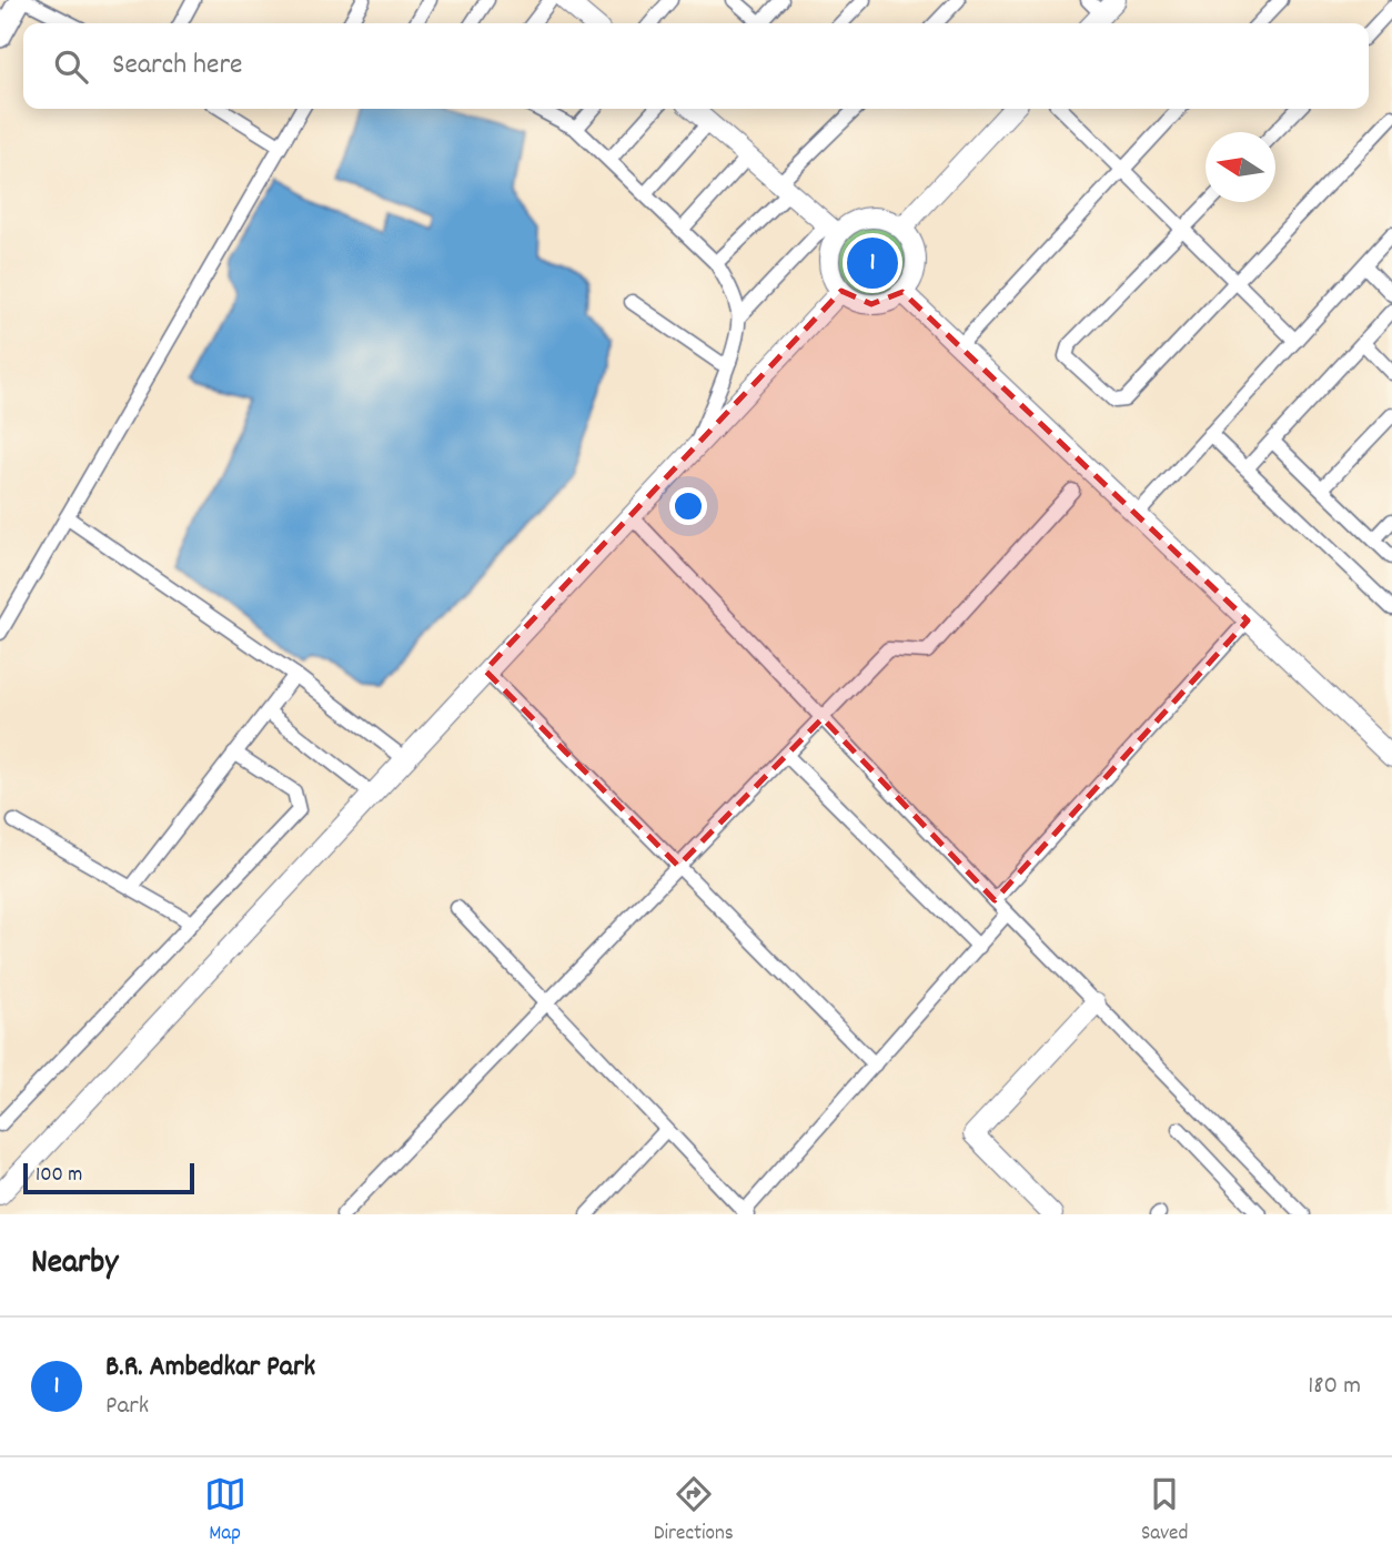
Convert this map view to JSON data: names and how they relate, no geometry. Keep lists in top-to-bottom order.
{
  "scale_bar": "100 m",
  "north": "left",
  "page": {
    "search": "Search here",
    "pins": "1",
    "scale": "100 m",
    "heading": "Nearby",
    "list": [
      {
        "mark": "1",
        "name": "B.R. Ambedkar Park",
        "note": "Park",
        "value": "180 m"
      }
    ],
    "nav": ["Map", "Directions", "Saved"]
  }
}
